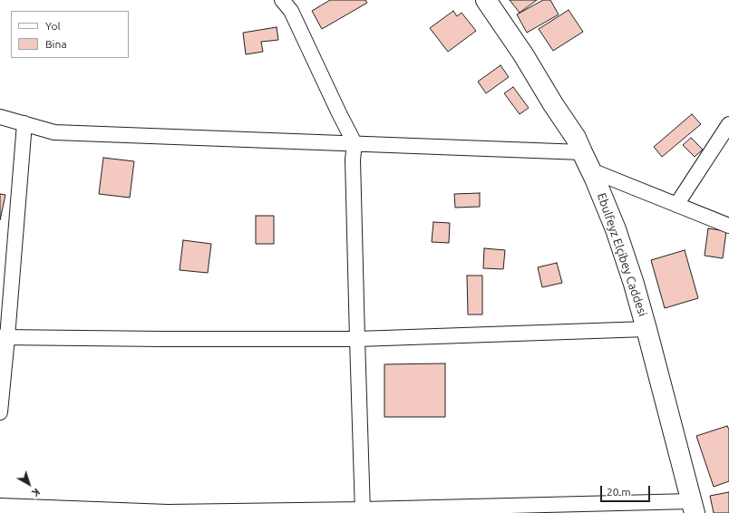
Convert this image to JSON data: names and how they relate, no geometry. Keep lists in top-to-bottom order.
{
  "streets": {
    "street": ["Ebulfeyz Elçibey Caddesi"]
  },
  "legend": ["Yol", "Bina"],
  "scale_bar": "20 m",
  "north": "bottom right"
}
